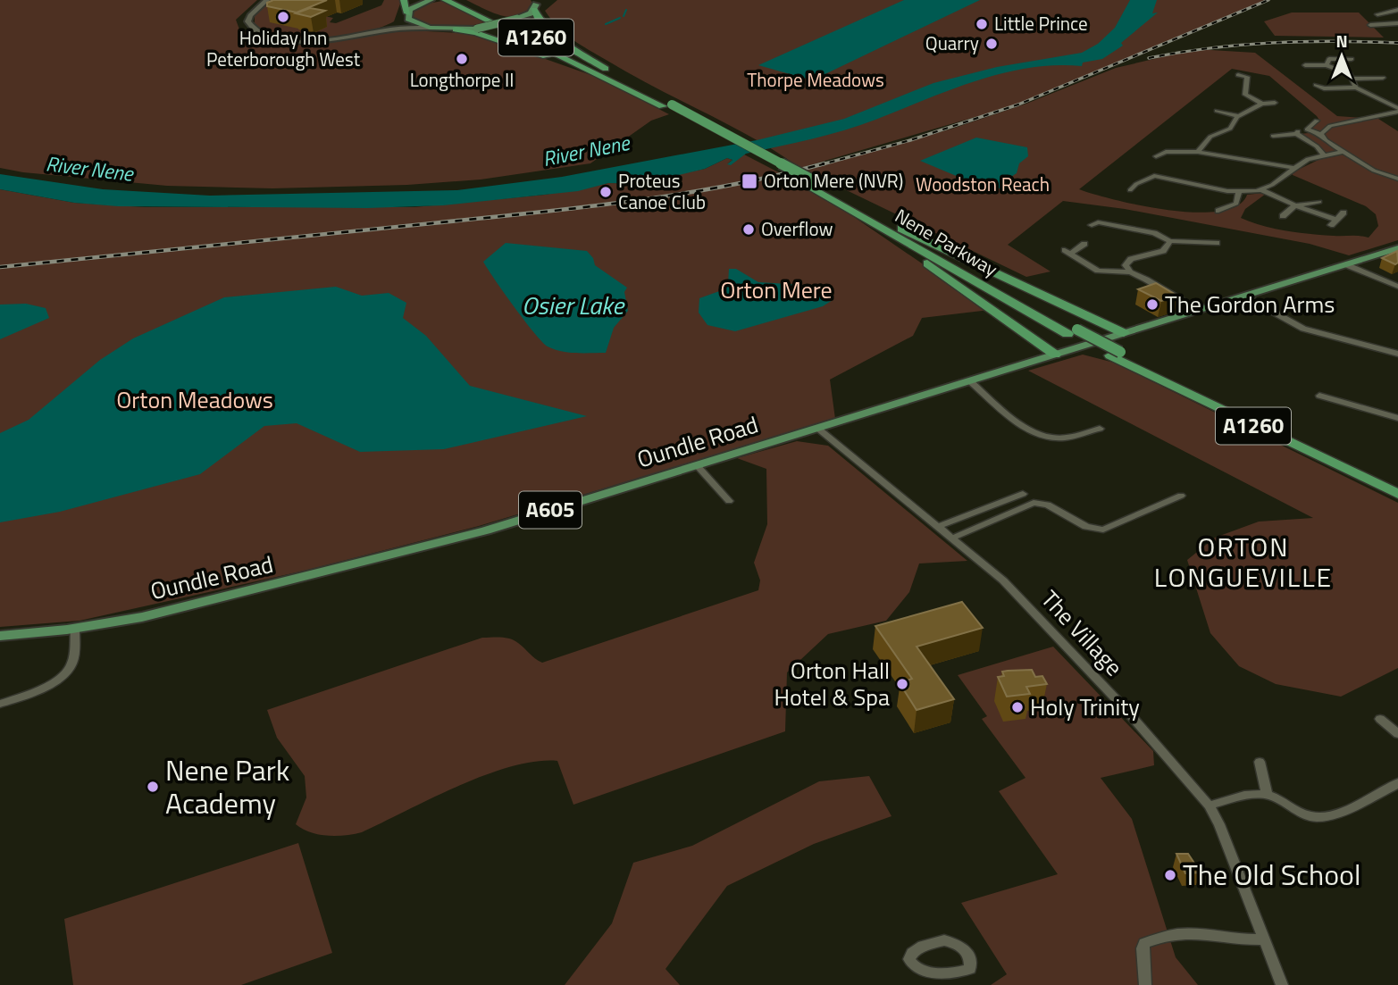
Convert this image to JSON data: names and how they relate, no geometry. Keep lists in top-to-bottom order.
{
  "streets": {
    "highway": ["A1260", "Nene Parkway"],
    "main road": ["Oundle Road", "A605"],
    "street": ["The Village"]
  },
  "crossings": [
    ["Oundle Road", "The Village"]
  ],
  "districts": ["ORTON LONGUEVILLE"],
  "water": ["River Nene", "Osier Lake"],
  "parks": [
    "Thorpe Meadows",
    "Woodston Reach",
    "Orton Mere",
    "Orton Meadows"
  ],
  "places": {
    "other": [
      "Holiday Inn Peterborough West",
      "Little Prince",
      "Quarry",
      "Longthorpe II",
      "Proteus Canoe Club",
      "Overflow",
      "The Gordon Arms",
      "Orton Hall Hotel & Spa",
      "Holy Trinity",
      "Nene Park Academy",
      "The Old School"
    ],
    "transit": ["Orton Mere (NVR)"]
  },
  "north": "top"
}
